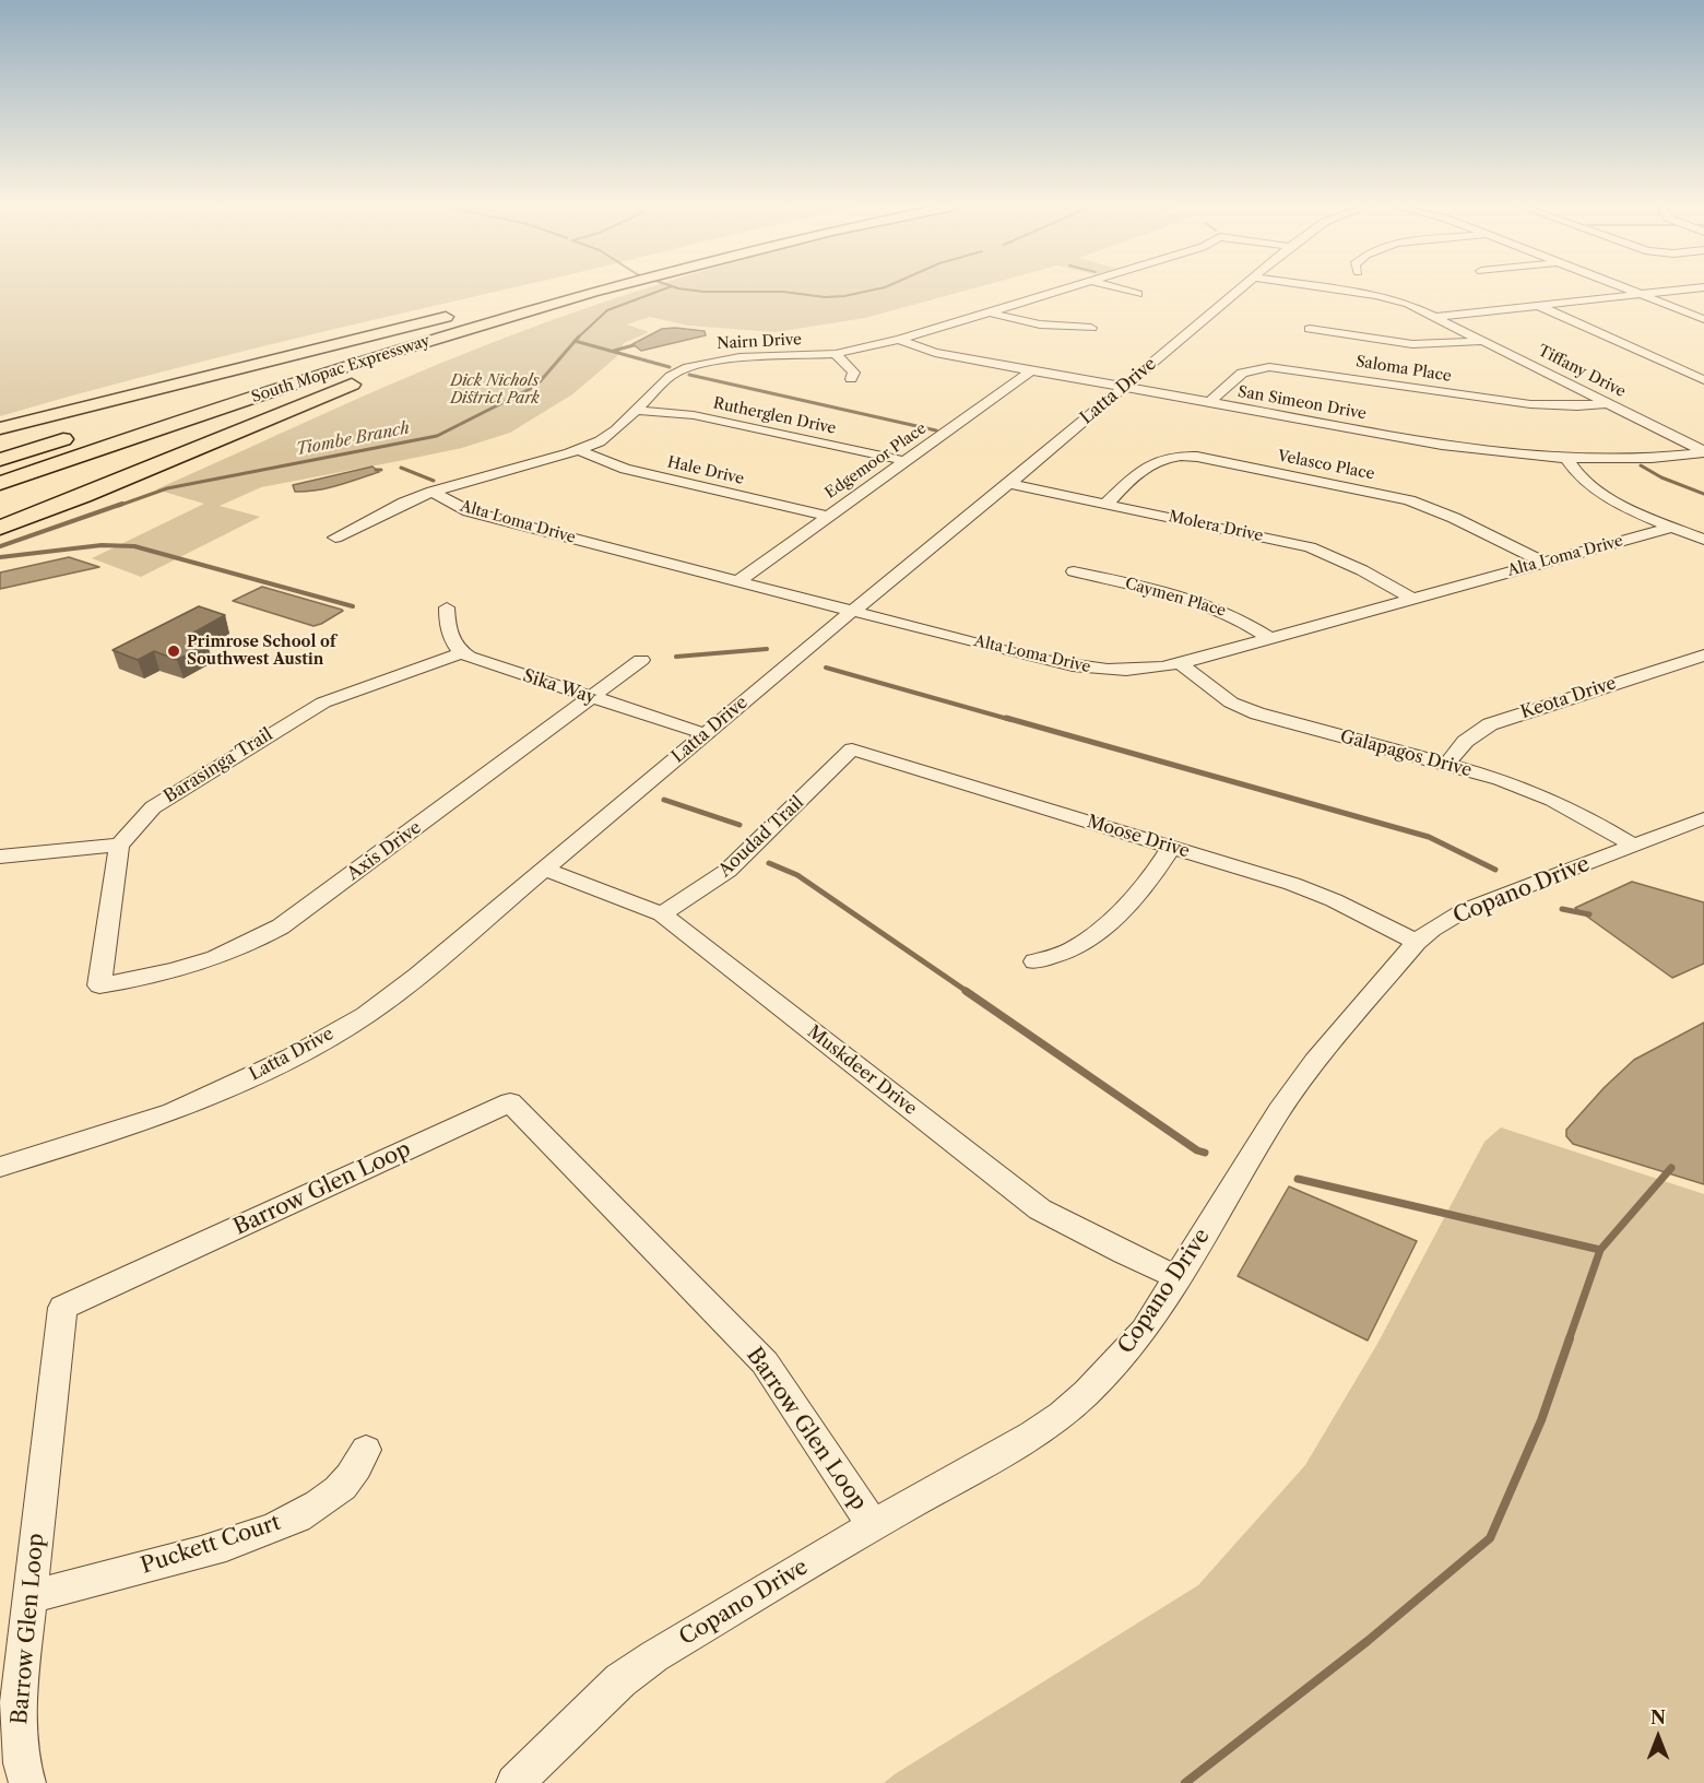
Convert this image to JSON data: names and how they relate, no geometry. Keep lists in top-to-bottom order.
{
  "streets": {
    "highway": ["South Mopac Expressway"],
    "street": [
      "Nairn Drive",
      "Saloma Place",
      "Tiffany Drive",
      "Latta Drive",
      "San Simeon Drive",
      "Rutherglen Drive",
      "Edgemoor Place",
      "Velasco Place",
      "Hale Drive",
      "Alta Loma Drive",
      "Molera Drive",
      "Caymen Place",
      "Sika Way",
      "Keota Drive",
      "Galapagos Drive",
      "Barasinga Trail",
      "Aoudad Trail",
      "Moose Drive",
      "Axis Drive",
      "Copano Drive",
      "Muskdeer Drive",
      "Barrow Glen Loop",
      "Puckett Court"
    ]
  },
  "crossings": [
    ["Nairn Drive", "San Simeon Drive"],
    ["Nairn Drive", "Rutherglen Drive"],
    ["Nairn Drive", "Hale Drive"],
    ["Nairn Drive", "Alta Loma Drive"],
    ["Saloma Place", "Tiffany Drive"],
    ["Saloma Place", "San Simeon Drive"],
    ["Tiffany Drive", "San Simeon Drive"],
    ["Latta Drive", "San Simeon Drive"],
    ["Latta Drive", "Alta Loma Drive"],
    ["Latta Drive", "Molera Drive"],
    ["Latta Drive", "Sika Way"],
    ["Latta Drive", "Muskdeer Drive"],
    ["San Simeon Drive", "Edgemoor Place"],
    ["Rutherglen Drive", "Edgemoor Place"],
    ["Edgemoor Place", "Hale Drive"],
    ["Edgemoor Place", "Alta Loma Drive"],
    ["Velasco Place", "Alta Loma Drive"],
    ["Velasco Place", "Molera Drive"],
    ["Alta Loma Drive", "Molera Drive"],
    ["Alta Loma Drive", "Caymen Place"],
    ["Alta Loma Drive", "Galapagos Drive"],
    ["Sika Way", "Barasinga Trail"],
    ["Sika Way", "Axis Drive"],
    ["Keota Drive", "Galapagos Drive"],
    ["Galapagos Drive", "Copano Drive"],
    ["Barasinga Trail", "Axis Drive"],
    ["Aoudad Trail", "Moose Drive"],
    ["Aoudad Trail", "Muskdeer Drive"],
    ["Moose Drive", "Copano Drive"],
    ["Copano Drive", "Muskdeer Drive"],
    ["Copano Drive", "Barrow Glen Loop"],
    ["Barrow Glen Loop", "Puckett Court"]
  ],
  "water": ["Tiombe Branch"],
  "parks": ["Dick Nichols District Park"],
  "places": ["Primrose School of Southwest Austin"],
  "north": "top"
}
